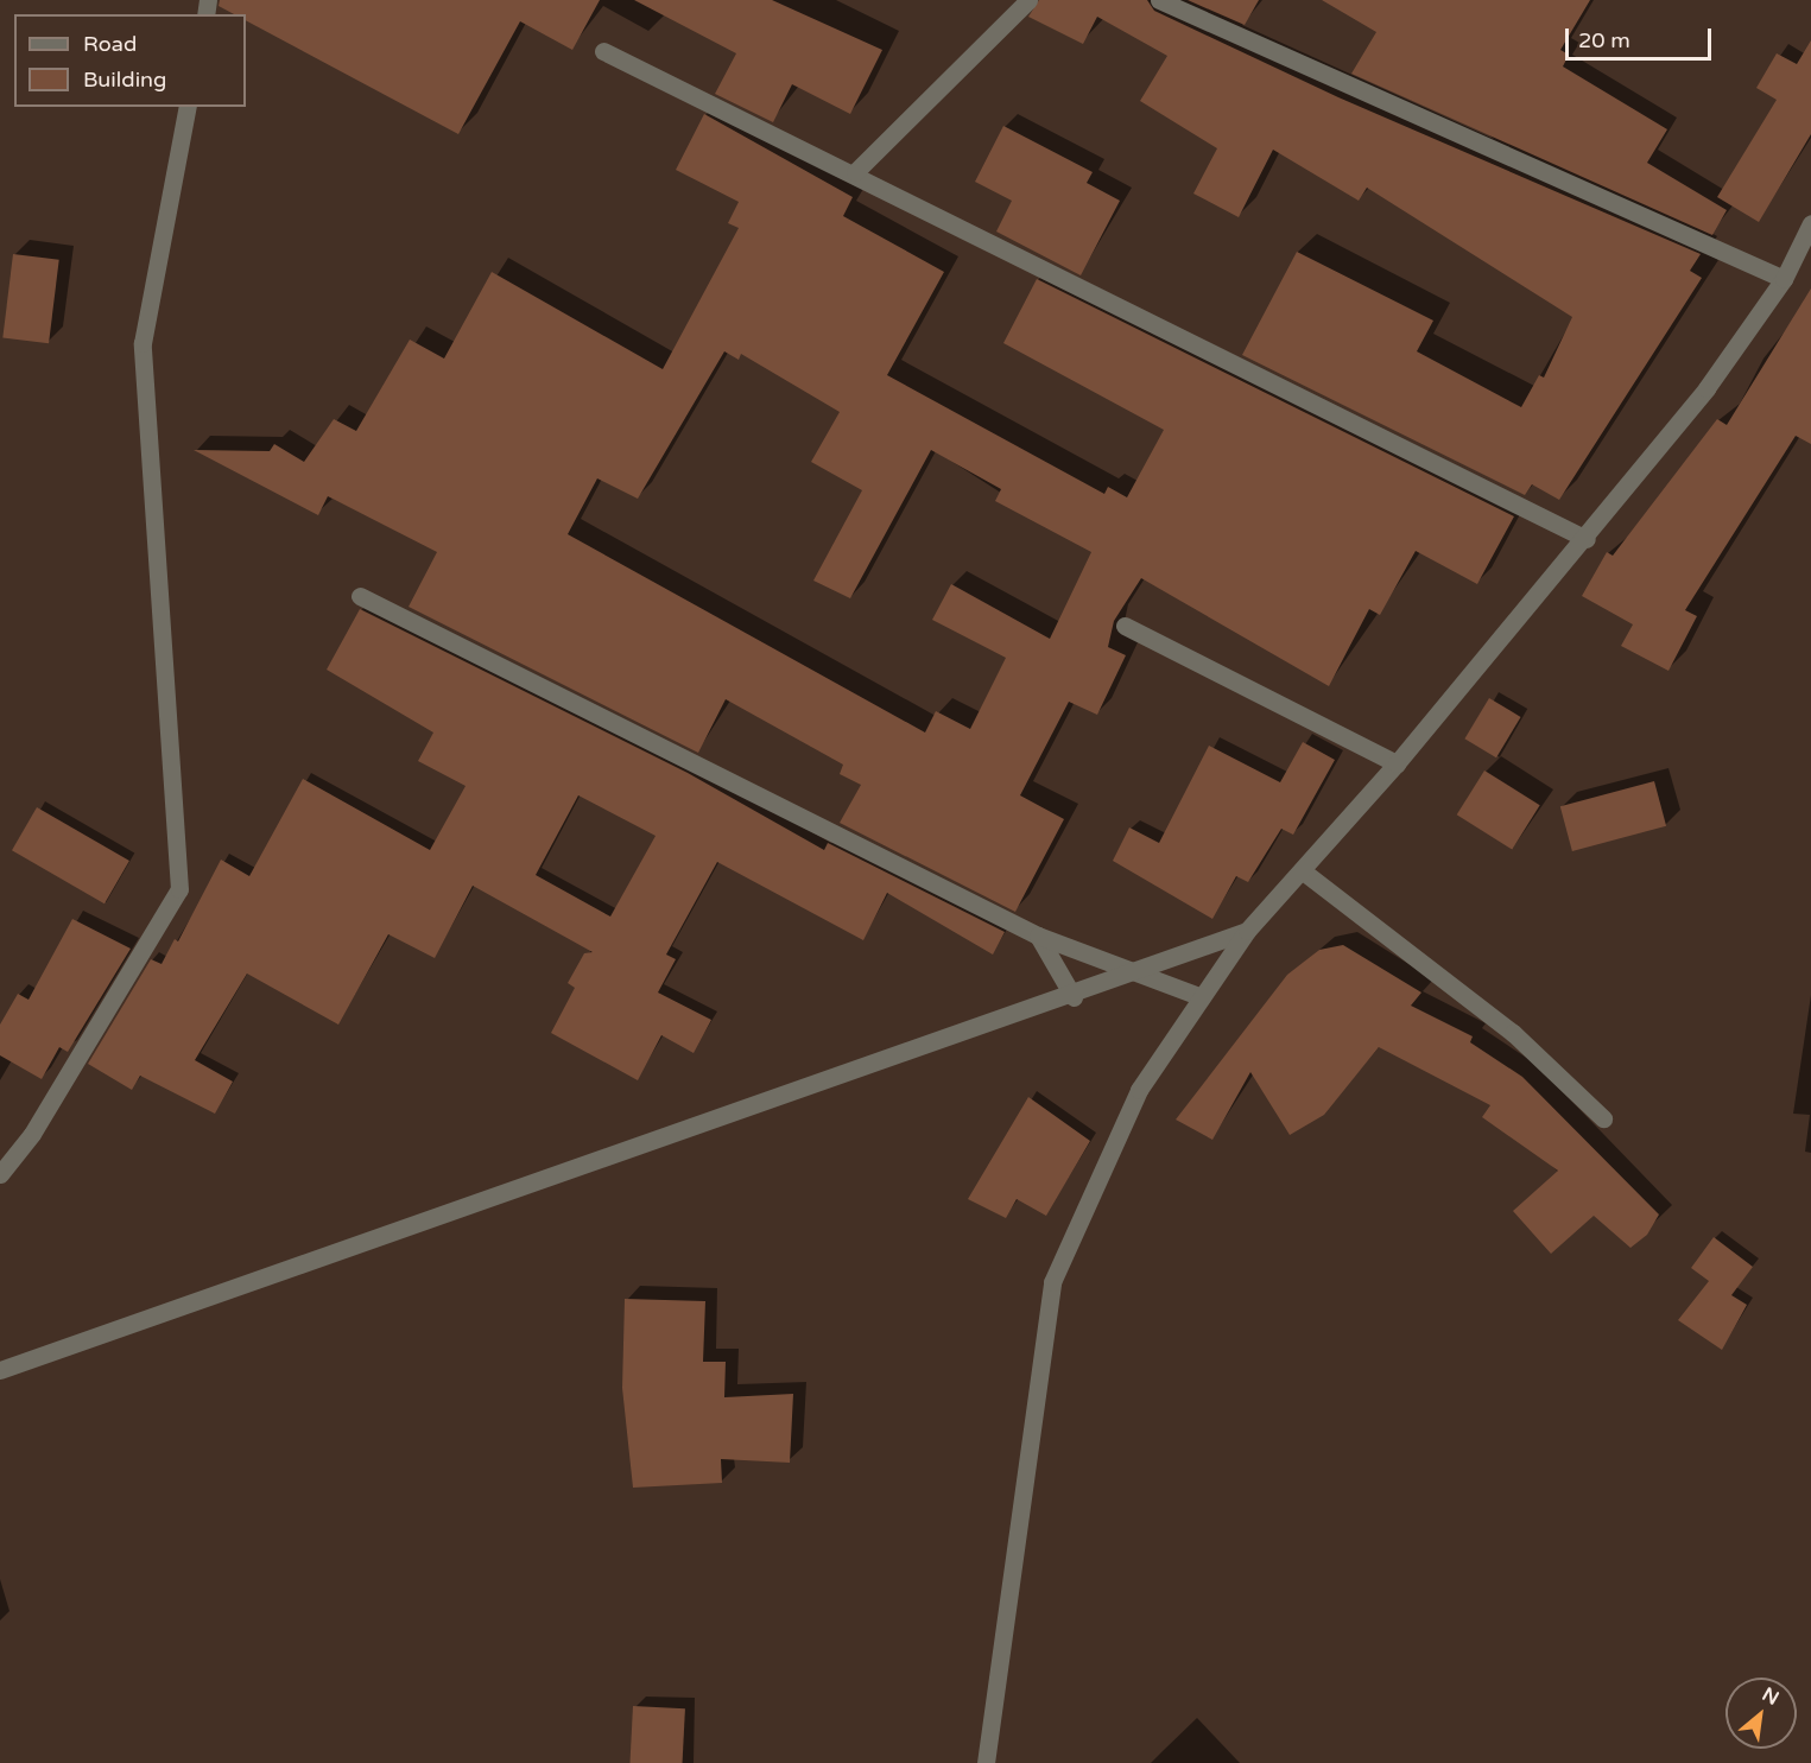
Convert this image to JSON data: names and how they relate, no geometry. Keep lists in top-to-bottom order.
{
  "legend": ["Road", "Building"],
  "scale_bar": "20 m",
  "north": "top right"
}
